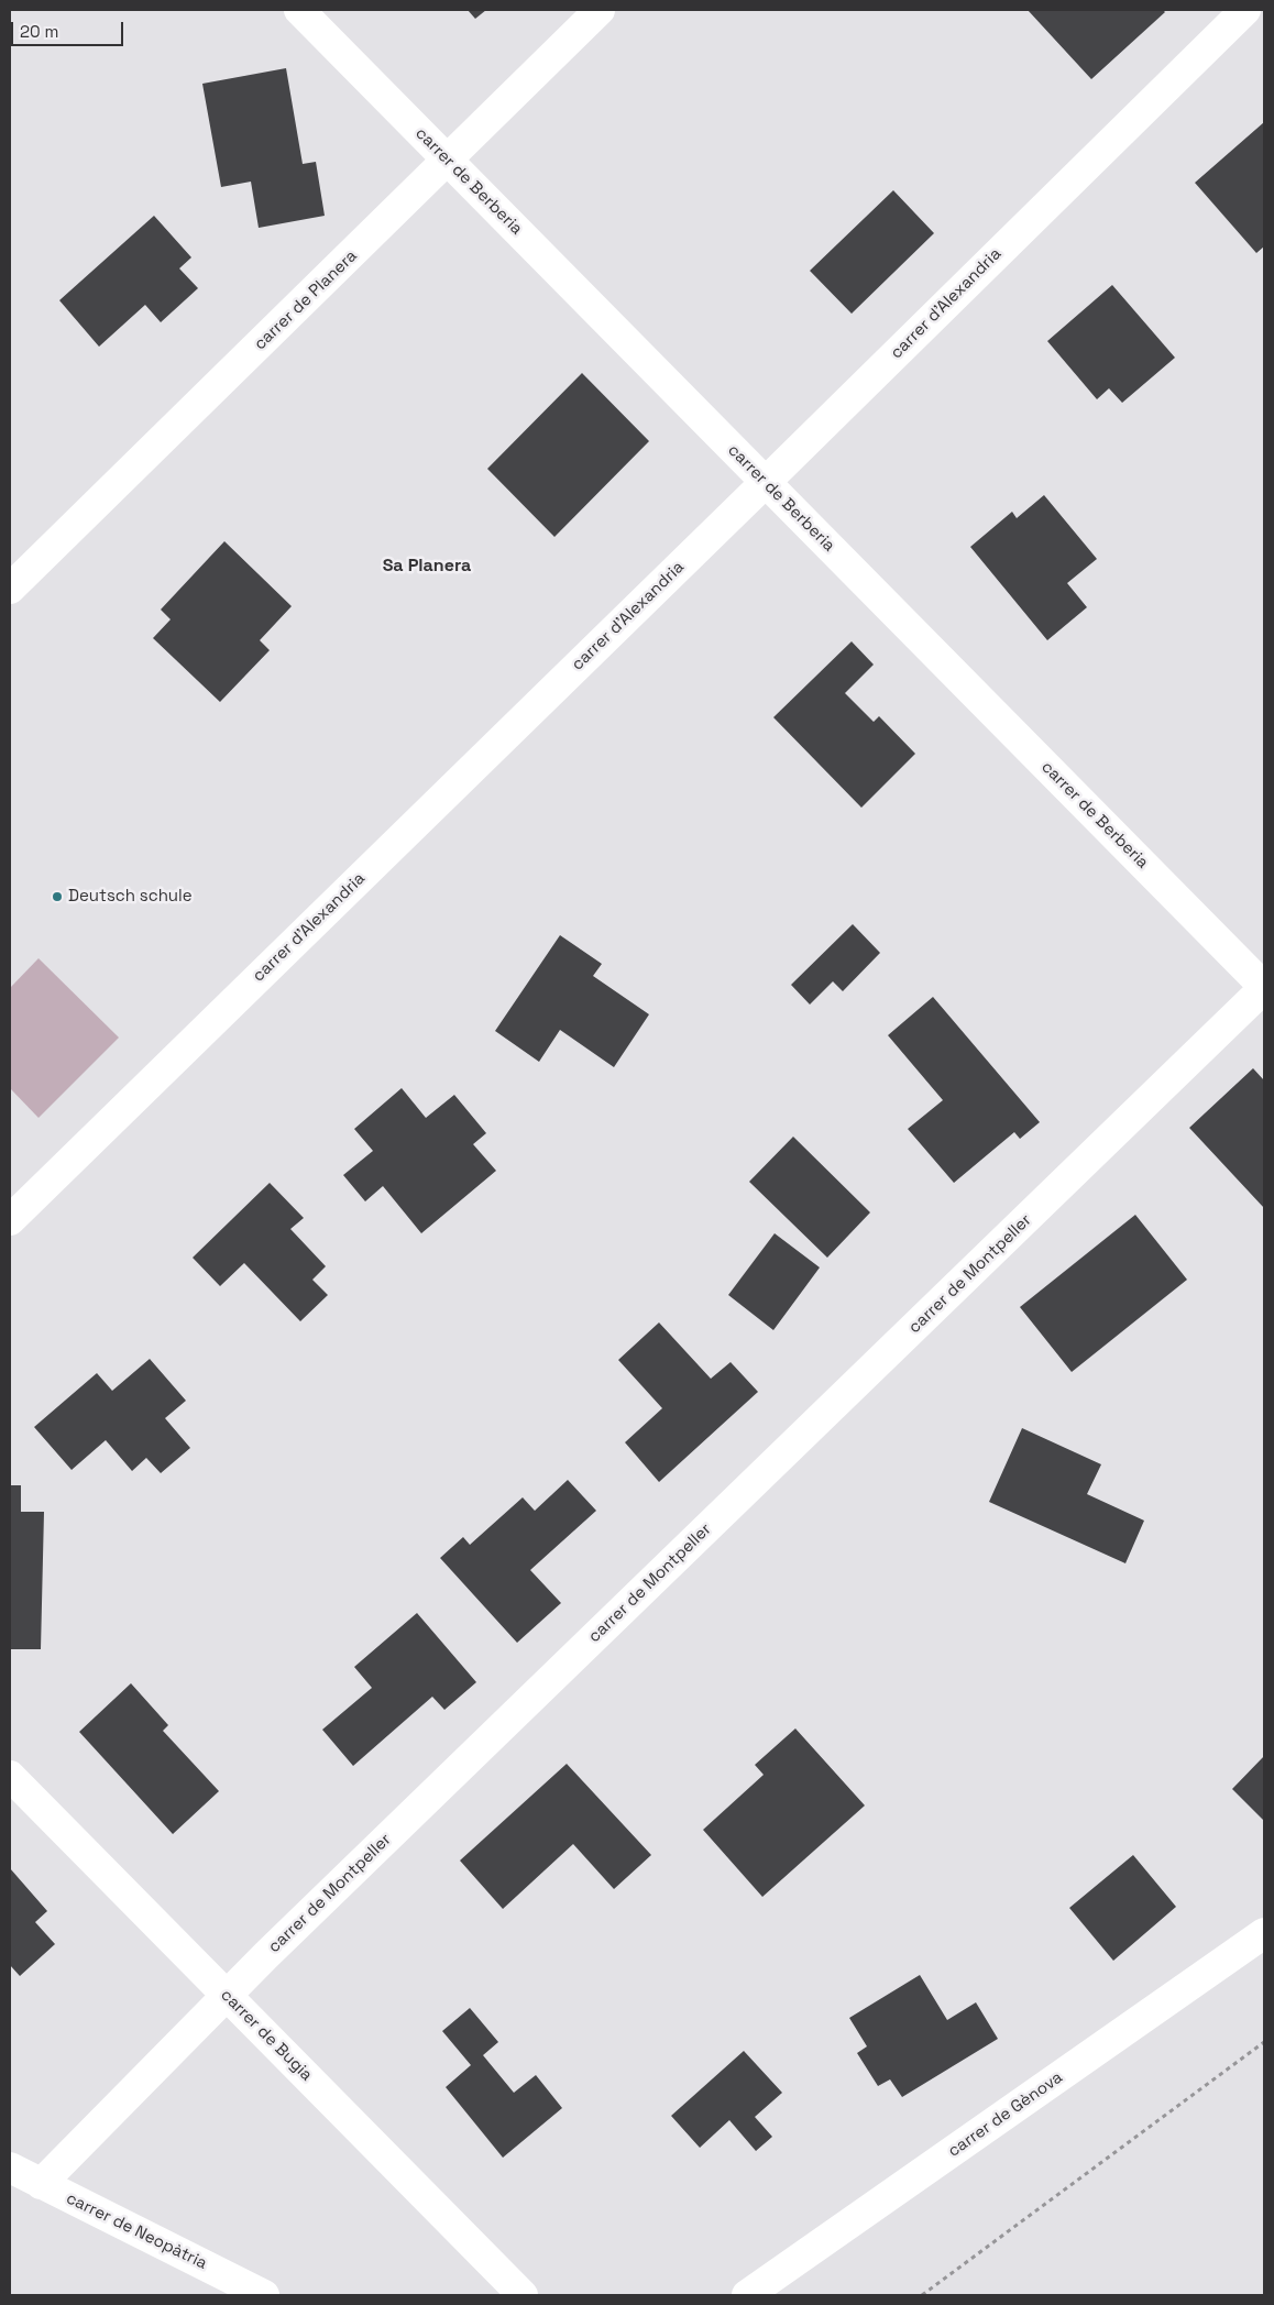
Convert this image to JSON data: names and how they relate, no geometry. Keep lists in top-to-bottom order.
{
  "streets": {
    "street": [
      "carrer de Berberia",
      "carrer de Planera",
      "carrer d'Alexandria",
      "carrer de Montpeller",
      "carrer de Bugia",
      "carrer de Gènova",
      "carrer de Neopàtria"
    ]
  },
  "crossings": [
    ["carrer de Berberia", "carrer de Planera"],
    ["carrer de Berberia", "carrer d'Alexandria"],
    ["carrer de Berberia", "carrer de Montpeller"],
    ["carrer de Montpeller", "carrer de Bugia"],
    ["carrer de Montpeller", "carrer de Neopàtria"]
  ],
  "districts": ["Sa Planera"],
  "places": ["Deutsch schule"],
  "scale_bar": "20 m"
}
